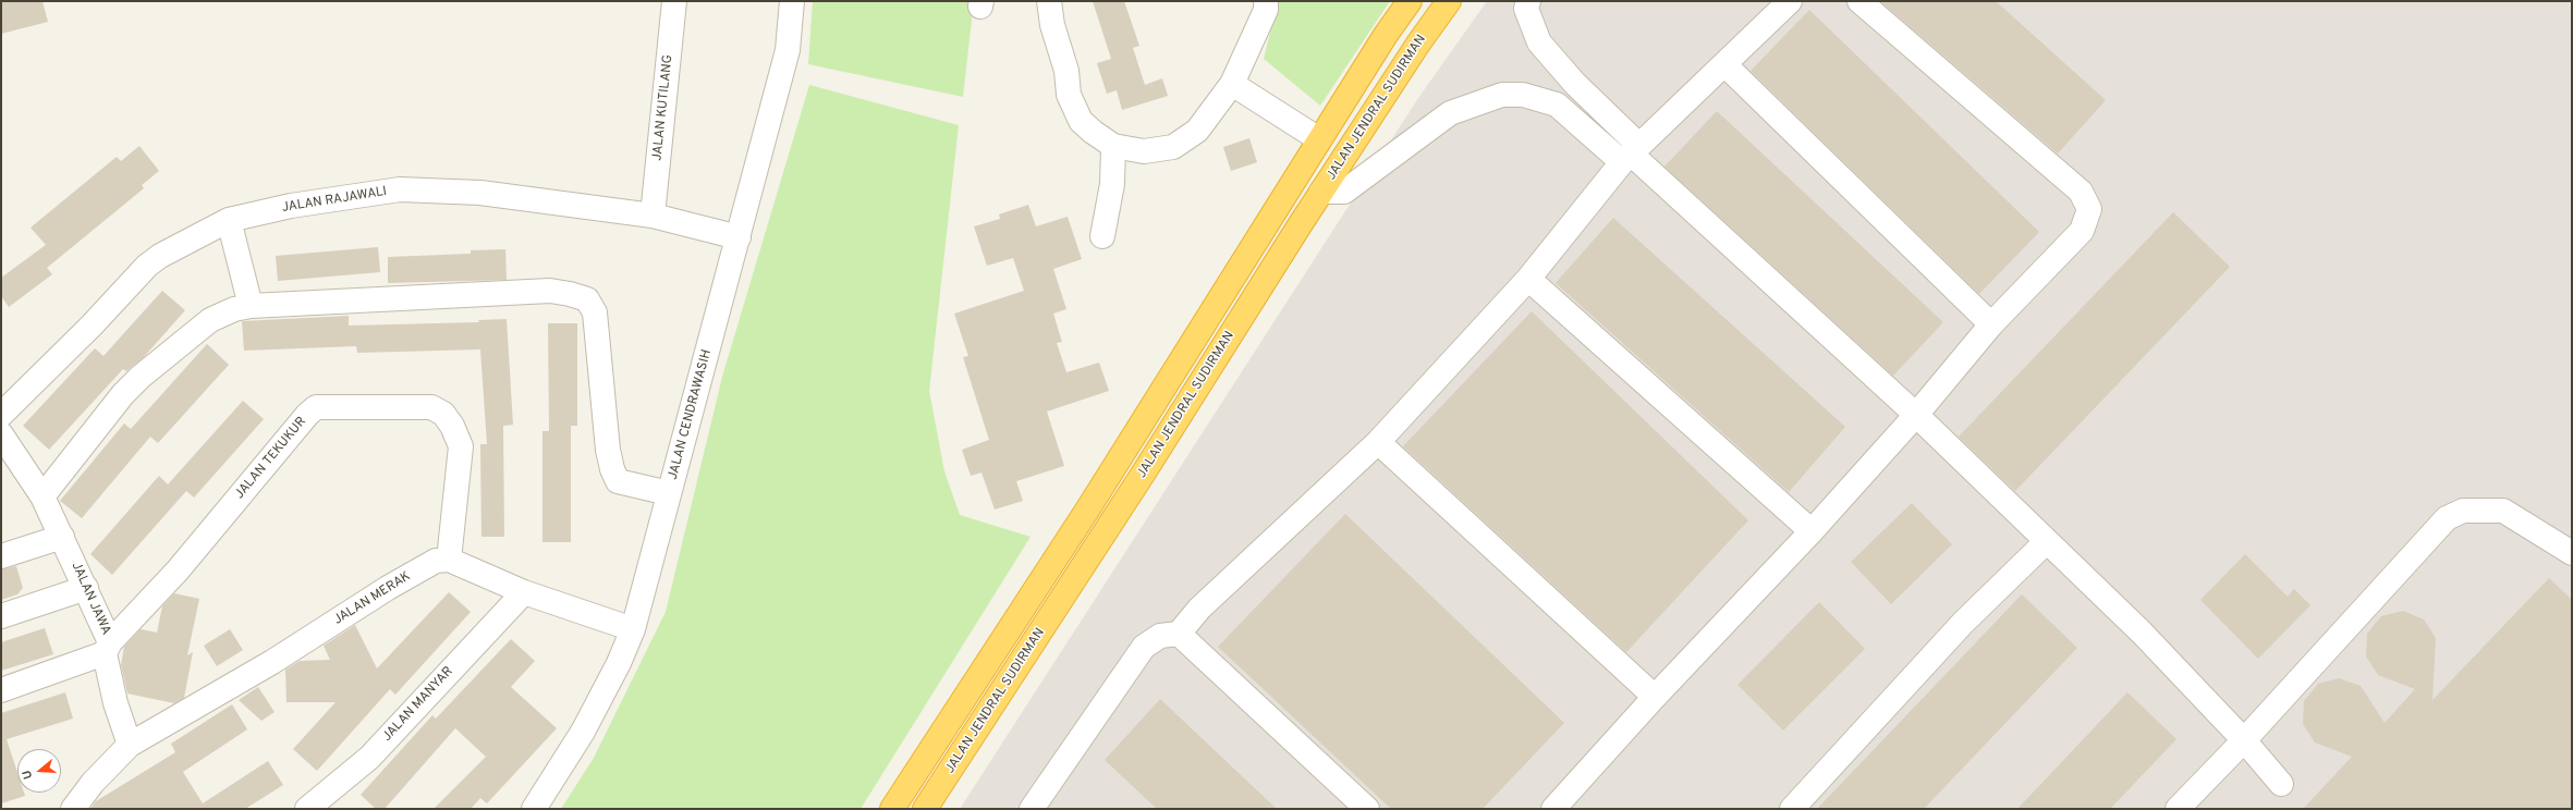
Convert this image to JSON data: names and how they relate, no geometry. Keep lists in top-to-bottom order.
{
  "streets": {
    "highway": ["JALAN JENDRAL SUDIRMAN"],
    "street": [
      "JALAN KUTILANG",
      "JALAN RAJAWALI",
      "JALAN CENDRAWASIH",
      "JALAN TEKUKUR",
      "JALAN JAWA",
      "JALAN MERAK",
      "JALAN MANYAR"
    ]
  },
  "crossings": [
    ["JALAN KUTILANG", "JALAN RAJAWALI"],
    ["JALAN RAJAWALI", "JALAN CENDRAWASIH"],
    ["JALAN TEKUKUR", "JALAN JAWA"],
    ["JALAN TEKUKUR", "JALAN MERAK"],
    ["JALAN JAWA", "JALAN MERAK"]
  ],
  "north": "left"
}
